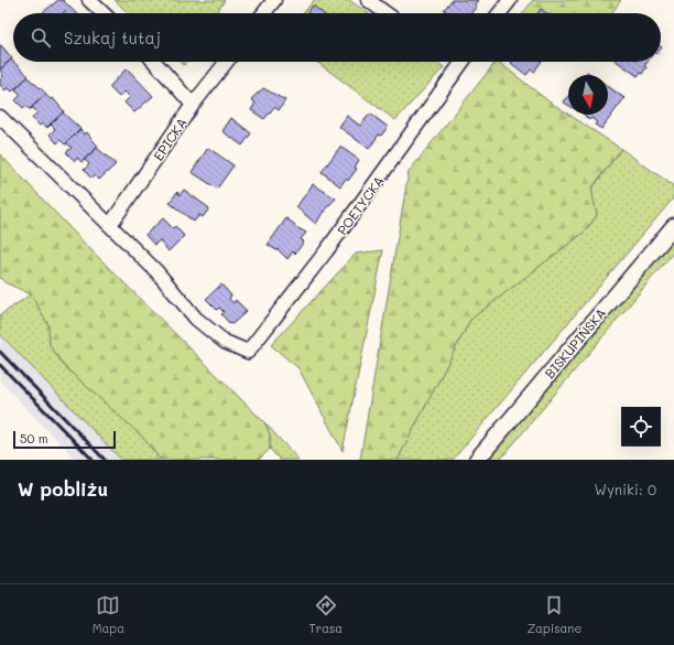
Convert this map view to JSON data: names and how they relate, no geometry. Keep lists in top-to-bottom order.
{
  "streets": {
    "street": ["EPICKA", "POETYCKA", "BISKUPIŃSKA"]
  },
  "crossings": [
    ["EPICKA", "POETYCKA"]
  ],
  "scale_bar": "50 m",
  "north": "bottom",
  "page": {
    "search": "Szukaj tutaj",
    "scale": "50 m",
    "heading": ["W pobliżu", "Wyniki: 0"],
    "nav": ["Mapa", "Trasa", "Zapisane"]
  }
}
